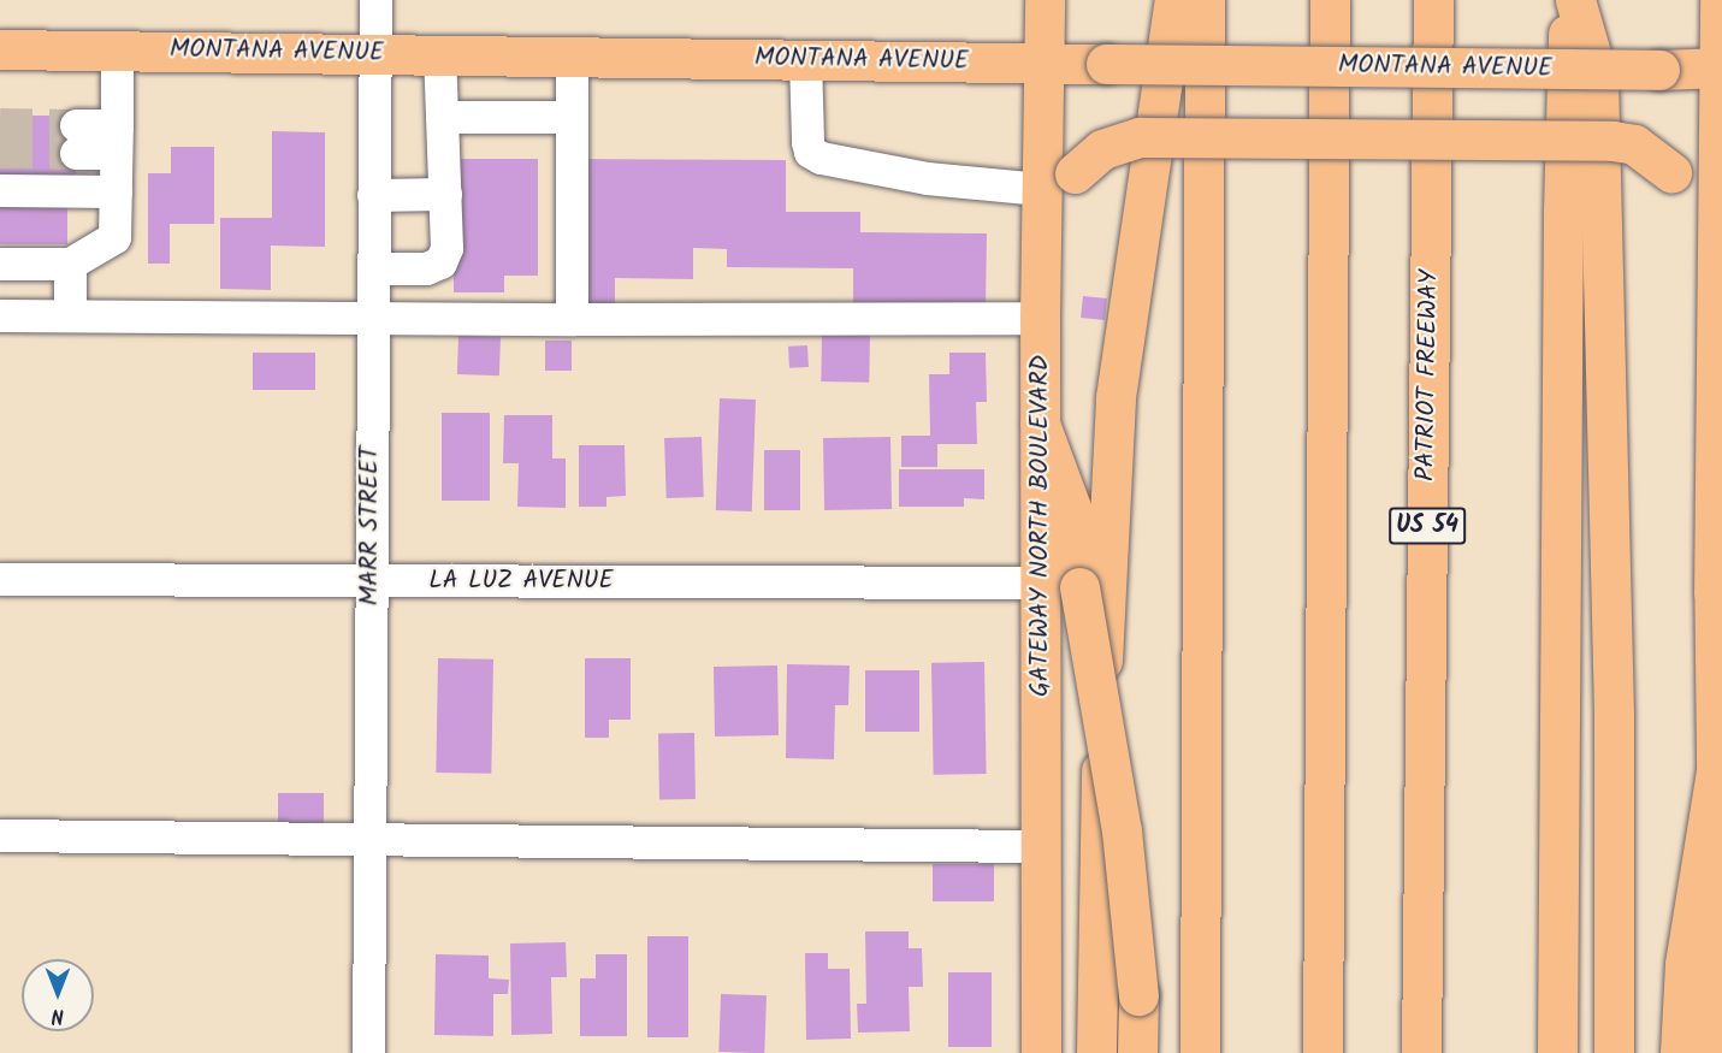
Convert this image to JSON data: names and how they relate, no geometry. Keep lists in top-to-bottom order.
{
  "streets": {
    "main road": [
      "MONTANA AVENUE",
      "PATRIOT FREEWAY",
      "GATEWAY NORTH BOULEVARD",
      "US 54"
    ],
    "street": ["MARR STREET", "LA LUZ AVENUE"]
  },
  "crossings": [
    ["MONTANA AVENUE", "MARR STREET"],
    ["MONTANA AVENUE", "GATEWAY NORTH BOULEVARD"],
    ["MARR STREET", "LA LUZ AVENUE"],
    ["GATEWAY NORTH BOULEVARD", "LA LUZ AVENUE"]
  ],
  "north": "bottom"
}
